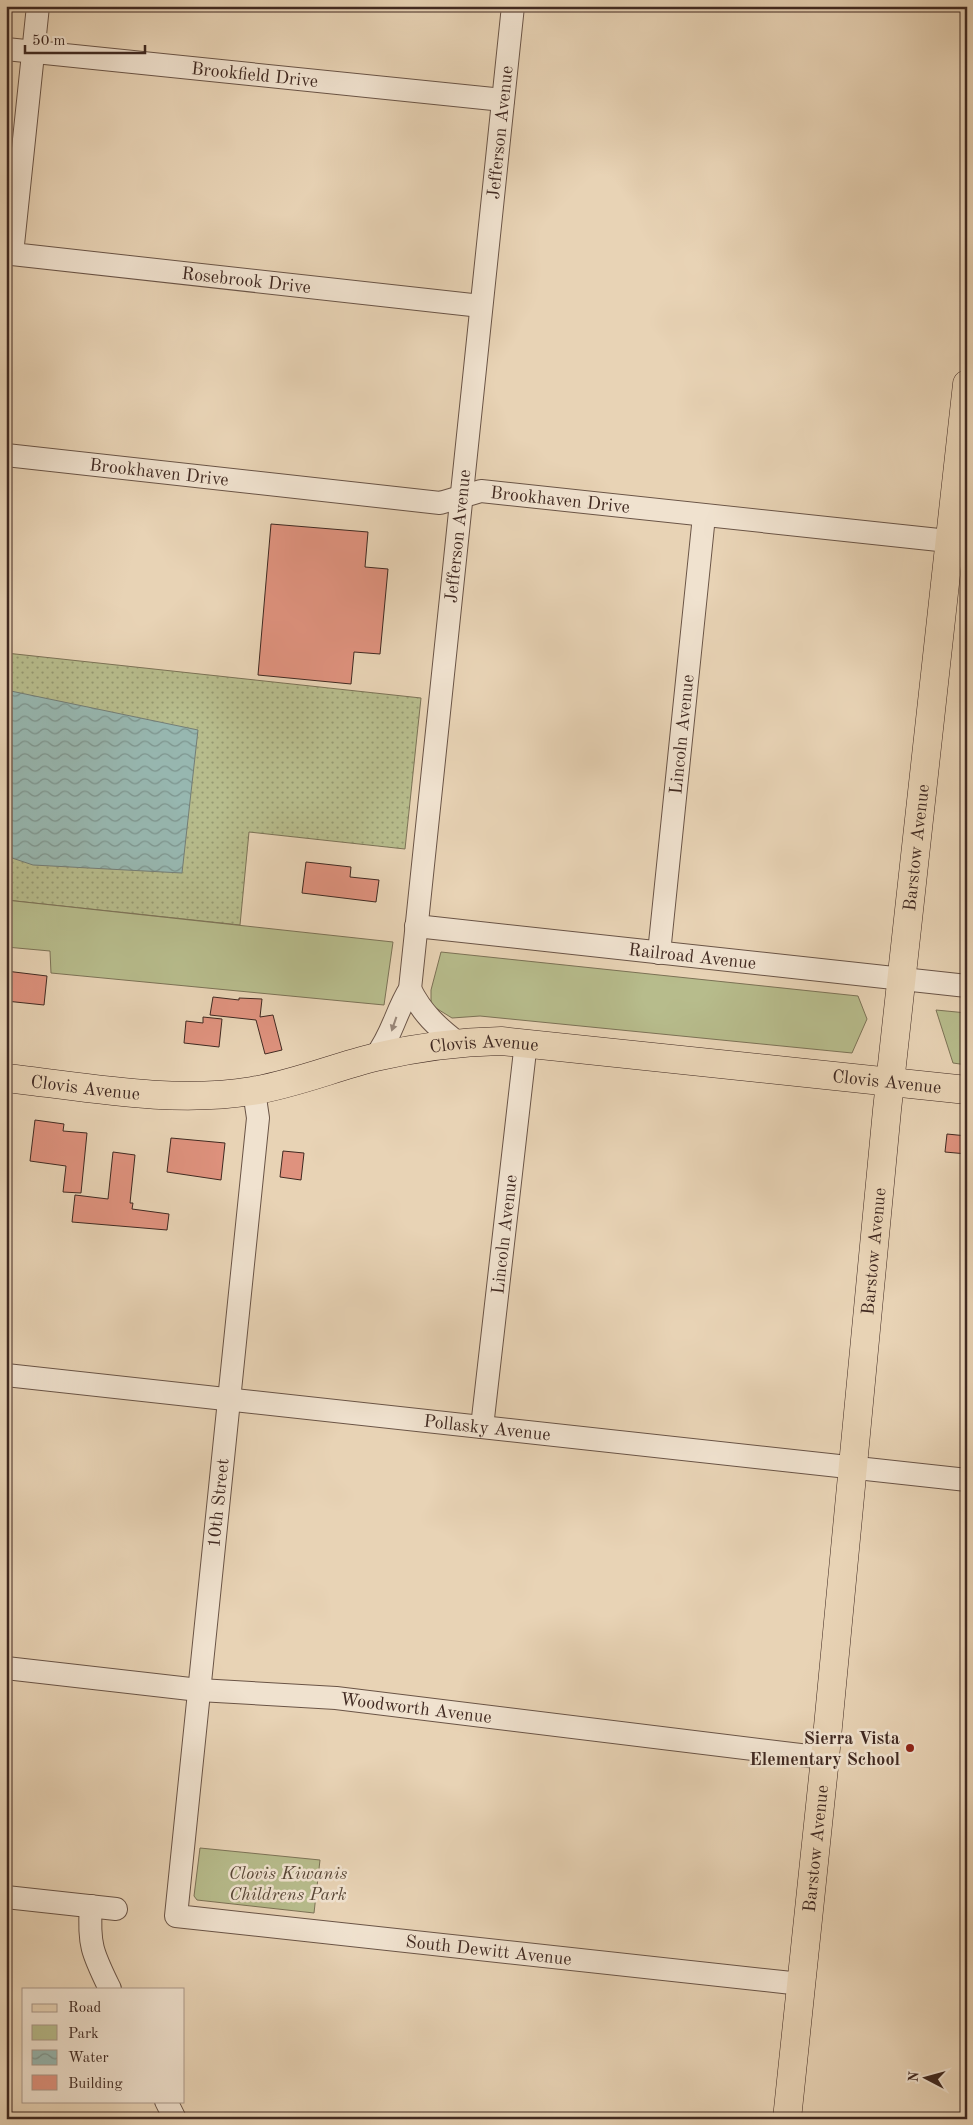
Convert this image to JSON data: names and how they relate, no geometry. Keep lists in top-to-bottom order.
{
  "streets": {
    "main road": ["Barstow Avenue", "Clovis Avenue"],
    "street": [
      "Brookfield Drive",
      "Jefferson Avenue",
      "Rosebrook Drive",
      "Brookhaven Drive",
      "Lincoln Avenue",
      "Railroad Avenue",
      "Pollasky Avenue",
      "10th Street",
      "Woodworth Avenue",
      "South Dewitt Avenue"
    ]
  },
  "crossings": [
    ["Brookfield Drive", "Jefferson Avenue"],
    ["Brookfield Drive", "Rosebrook Drive"],
    ["Jefferson Avenue", "Rosebrook Drive"],
    ["Jefferson Avenue", "Brookhaven Drive"],
    ["Jefferson Avenue", "Railroad Avenue"],
    ["Jefferson Avenue", "Clovis Avenue"],
    ["Brookhaven Drive", "Lincoln Avenue"],
    ["Brookhaven Drive", "Barstow Avenue"],
    ["Lincoln Avenue", "Railroad Avenue"],
    ["Lincoln Avenue", "Clovis Avenue"],
    ["Lincoln Avenue", "Pollasky Avenue"],
    ["Barstow Avenue", "Railroad Avenue"],
    ["Barstow Avenue", "Clovis Avenue"],
    ["Barstow Avenue", "Pollasky Avenue"],
    ["Barstow Avenue", "Woodworth Avenue"],
    ["Barstow Avenue", "South Dewitt Avenue"],
    ["Clovis Avenue", "10th Street"],
    ["Pollasky Avenue", "10th Street"],
    ["10th Street", "Woodworth Avenue"],
    ["10th Street", "South Dewitt Avenue"]
  ],
  "parks": ["Clovis Kiwanis Childrens Park"],
  "places": ["Sierra Vista Elementary School"],
  "legend": [
    "Road",
    "Park",
    "Water",
    "Building"
  ],
  "scale_bar": "50 m",
  "north": "left"
}
